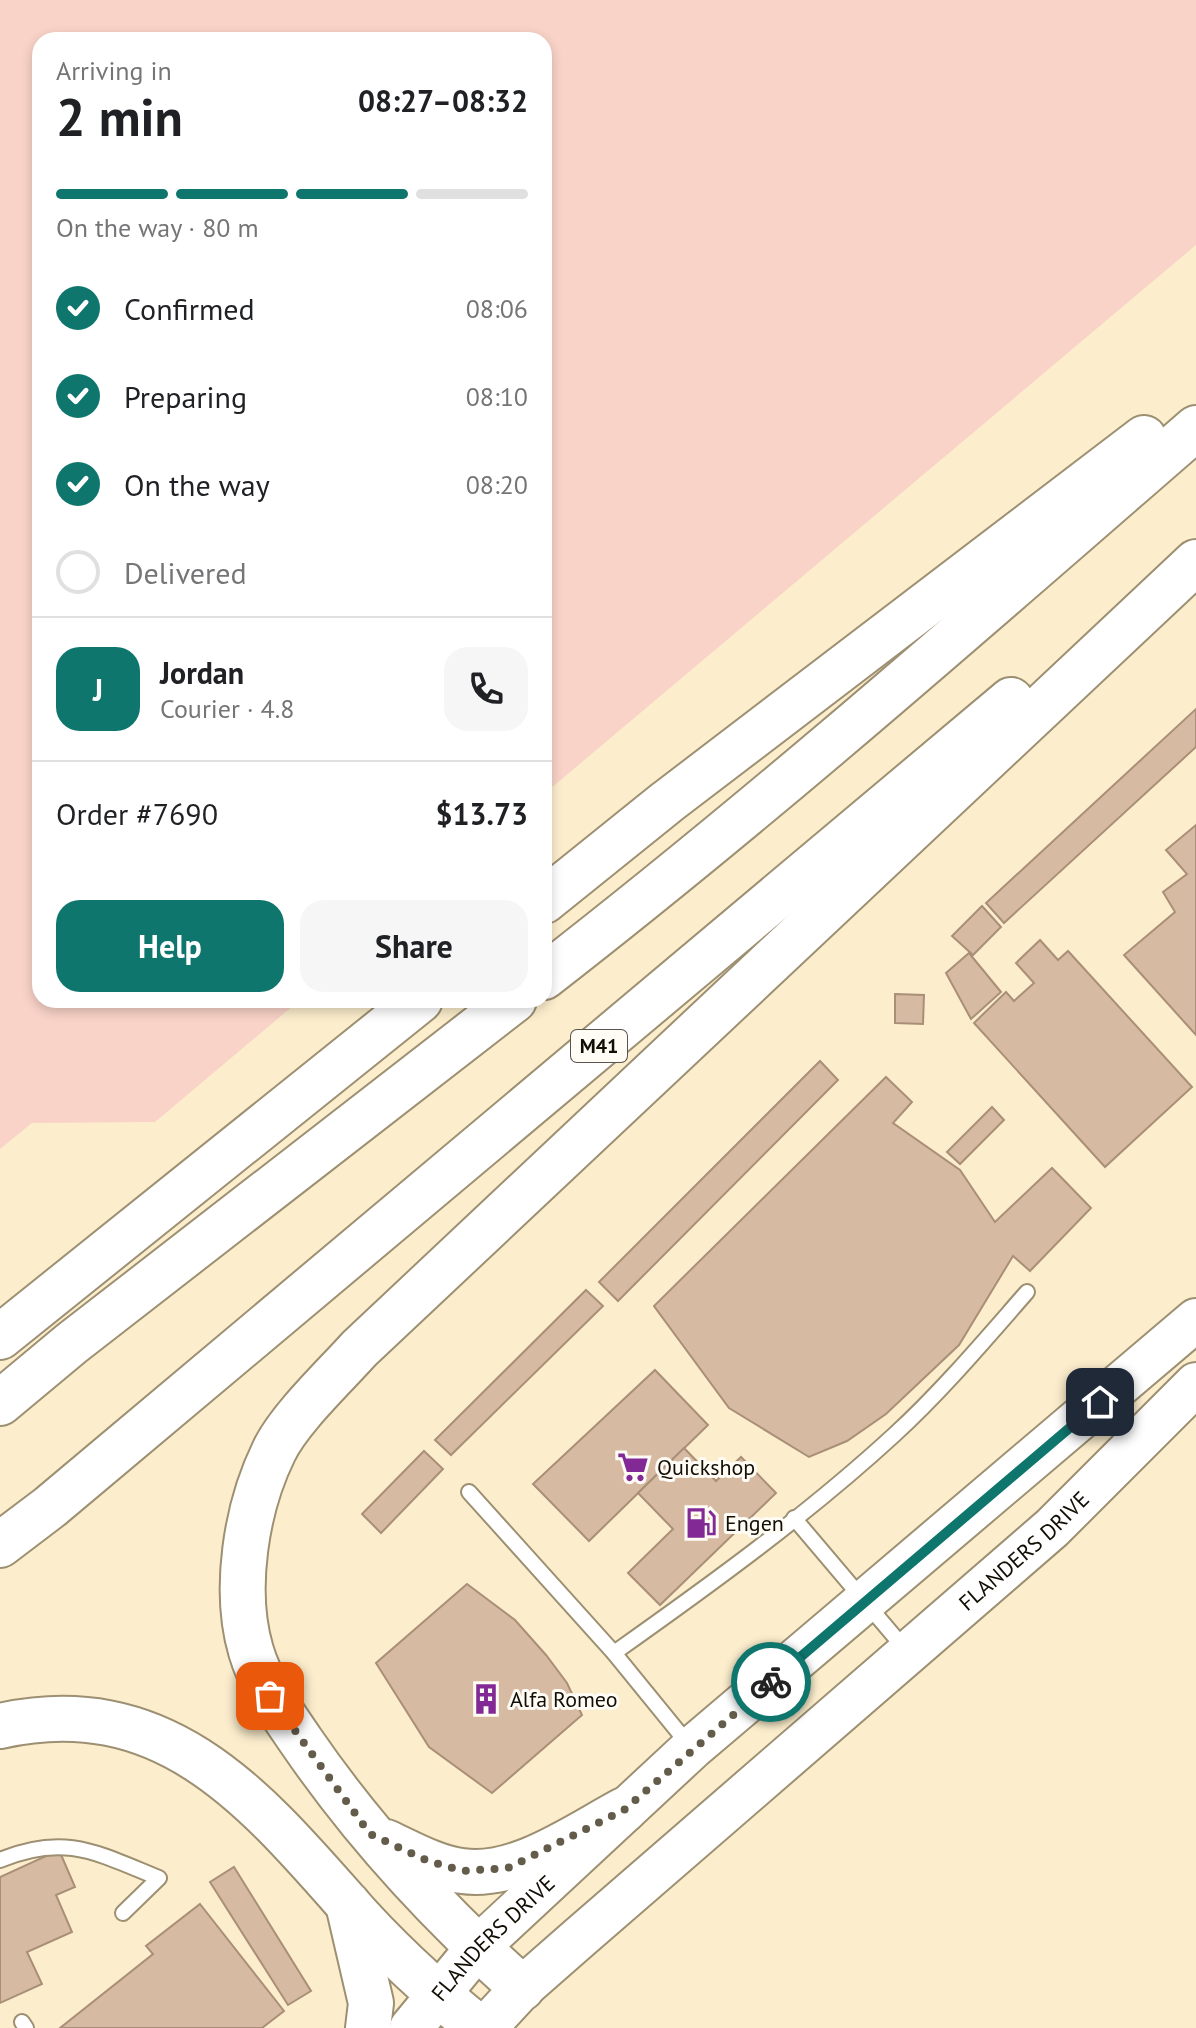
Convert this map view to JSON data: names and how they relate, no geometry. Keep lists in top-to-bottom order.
{
  "streets": {
    "highway": ["M41"],
    "street": ["FLANDERS DRIVE"]
  },
  "places": {
    "supermarket": ["Quickshop"],
    "fuel station": ["Engen"],
    "building": ["Alfa Romeo"]
  },
  "page": {
    "heading": ["2 min", "Arriving in", "08:27–08:32"],
    "panel": [
      "Jordan",
      "Courier · 4.8",
      "Order #7690",
      "$13.73"
    ],
    "bar": "On the way · 80 m",
    "list": [
      ["Confirmed", "08:06"],
      ["Preparing", "08:10"],
      ["On the way", "08:20"],
      "Delivered"
    ],
    "round": "J",
    "buttons": ["Help", "Share"]
  }
}
